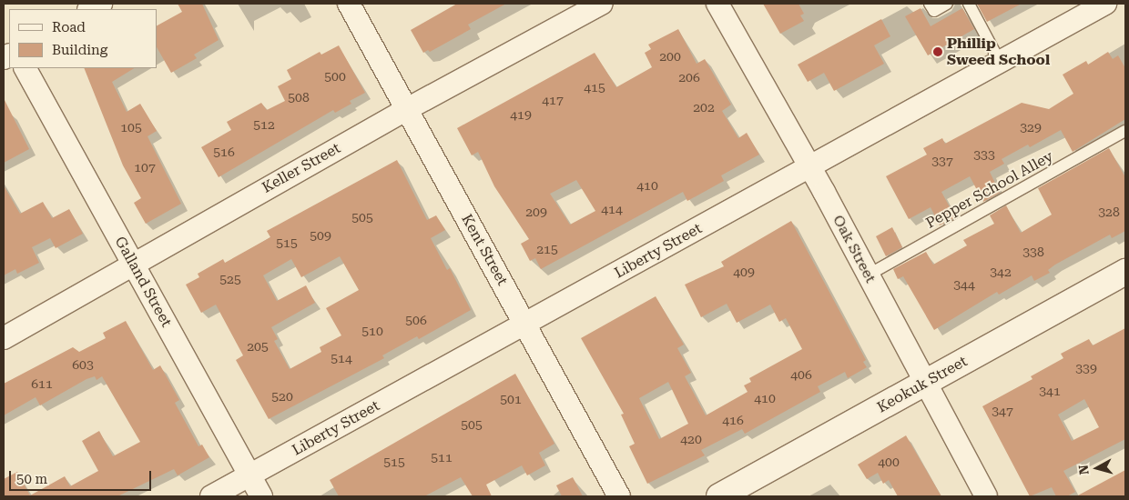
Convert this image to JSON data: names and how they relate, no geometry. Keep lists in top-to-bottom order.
{
  "streets": {
    "street": [
      "Keller Street",
      "Oak Street",
      "Kent Street",
      "Liberty Street",
      "Galland Street",
      "Keokuk Street"
    ],
    "lane": ["Pepper School Alley"]
  },
  "crossings": [
    ["Keller Street", "Kent Street"],
    ["Keller Street", "Galland Street"],
    ["Pepper School Alley", "Oak Street"],
    ["Oak Street", "Liberty Street"],
    ["Oak Street", "Keokuk Street"],
    ["Kent Street", "Liberty Street"],
    ["Liberty Street", "Galland Street"]
  ],
  "places": ["Phillip Sweed School"],
  "house_numbers": [
    "200",
    "500",
    "206",
    "415",
    "508",
    "417",
    "202",
    "419",
    "512",
    "105",
    "329",
    "516",
    "333",
    "337",
    "107",
    "410",
    "414",
    "209",
    "328",
    "505",
    "509",
    "515",
    "215",
    "338",
    "409",
    "342",
    "525",
    "344",
    "506",
    "510",
    "205",
    "514",
    "603",
    "339",
    "406",
    "611",
    "341",
    "520",
    "410",
    "501",
    "347",
    "416",
    "505",
    "420",
    "511",
    "515",
    "400"
  ],
  "legend": ["Road", "Building"],
  "scale_bar": "50 m",
  "north": "left"
}
